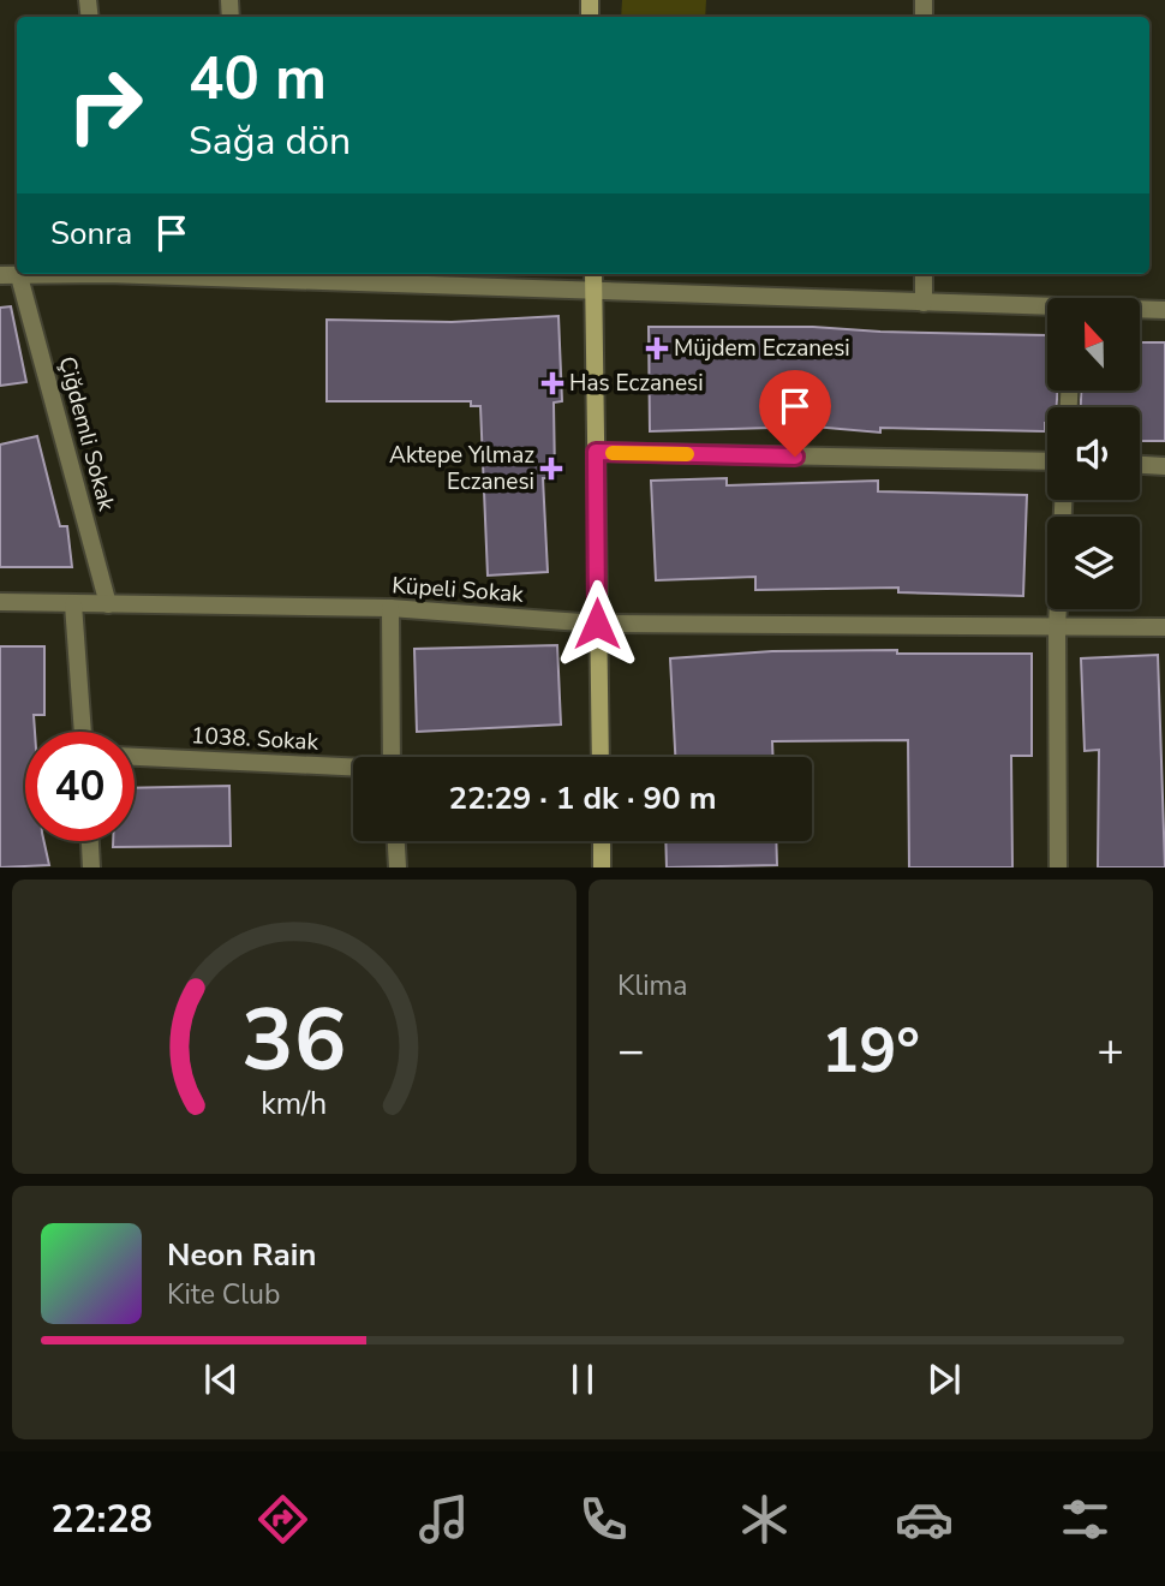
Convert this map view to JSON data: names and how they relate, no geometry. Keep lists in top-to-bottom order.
{
  "streets": {
    "street": ["Çiğdemli Sokak", "Küpeli Sokak", "1038. Sokak"]
  },
  "crossings": [
    ["Çiğdemli Sokak", "Küpeli Sokak"]
  ],
  "places": {
    "health": ["Müjdem Eczanesi", "Has Eczanesi", "Aktepe Yılmaz Eczanesi"]
  },
  "north": "top",
  "page": {
    "turn": ["40 m", "Sağa dön"],
    "then": "Sonra",
    "limit": "40",
    "trip": "22:29 · 1 dk · 90 m",
    "tile": "Klima",
    "heat": ["−", "19°", "+"],
    "song": ["Neon Rain", "Kite Club"],
    "tabs": "22:28",
    "gauge": ["36", "km/h"]
  }
}
